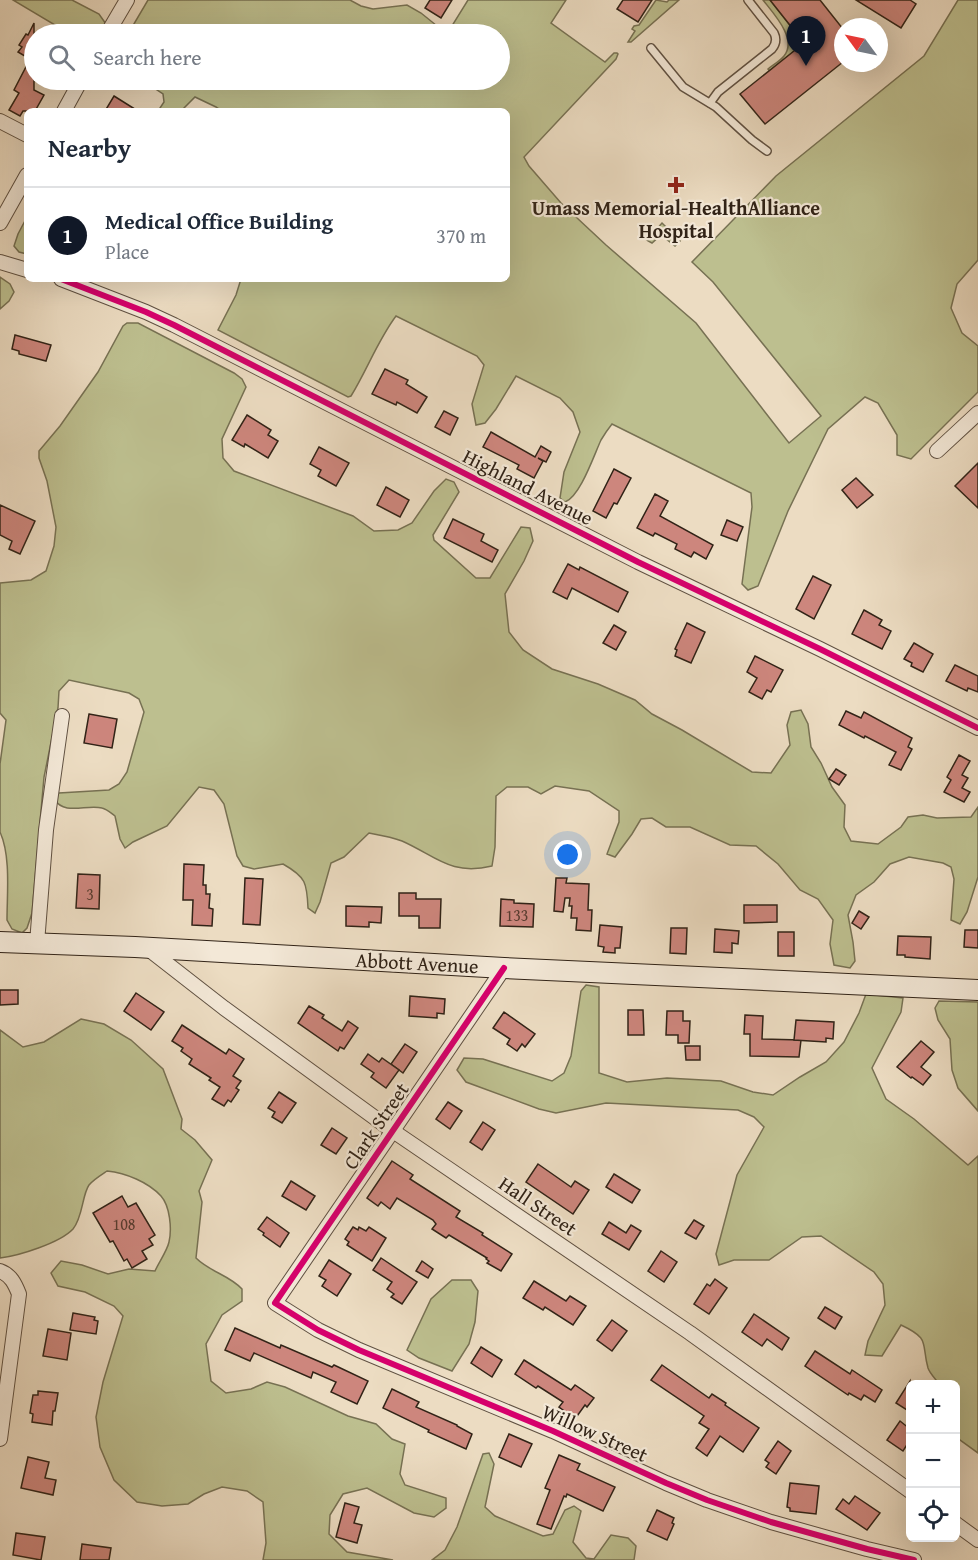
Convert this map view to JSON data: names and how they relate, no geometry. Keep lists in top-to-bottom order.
{
  "streets": {
    "street": [
      "Highland Avenue",
      "Abbott Avenue",
      "Clark Street",
      "Hall Street",
      "Willow Street"
    ]
  },
  "crossings": [
    ["Abbott Avenue", "Clark Street"],
    ["Abbott Avenue", "Hall Street"],
    ["Clark Street", "Hall Street"],
    ["Clark Street", "Willow Street"]
  ],
  "places": {
    "health": ["Umass Memorial-HealthAlliance Hospital"]
  },
  "house_numbers": ["3", "133", "108"],
  "north": "top left",
  "page": {
    "pins": "1",
    "search": "Search here",
    "heading": "Nearby",
    "list": [
      {
        "mark": "1",
        "name": "Medical Office Building",
        "note": "Place",
        "value": "370 m"
      }
    ],
    "map_buttons": ["+", "−"]
  }
}
